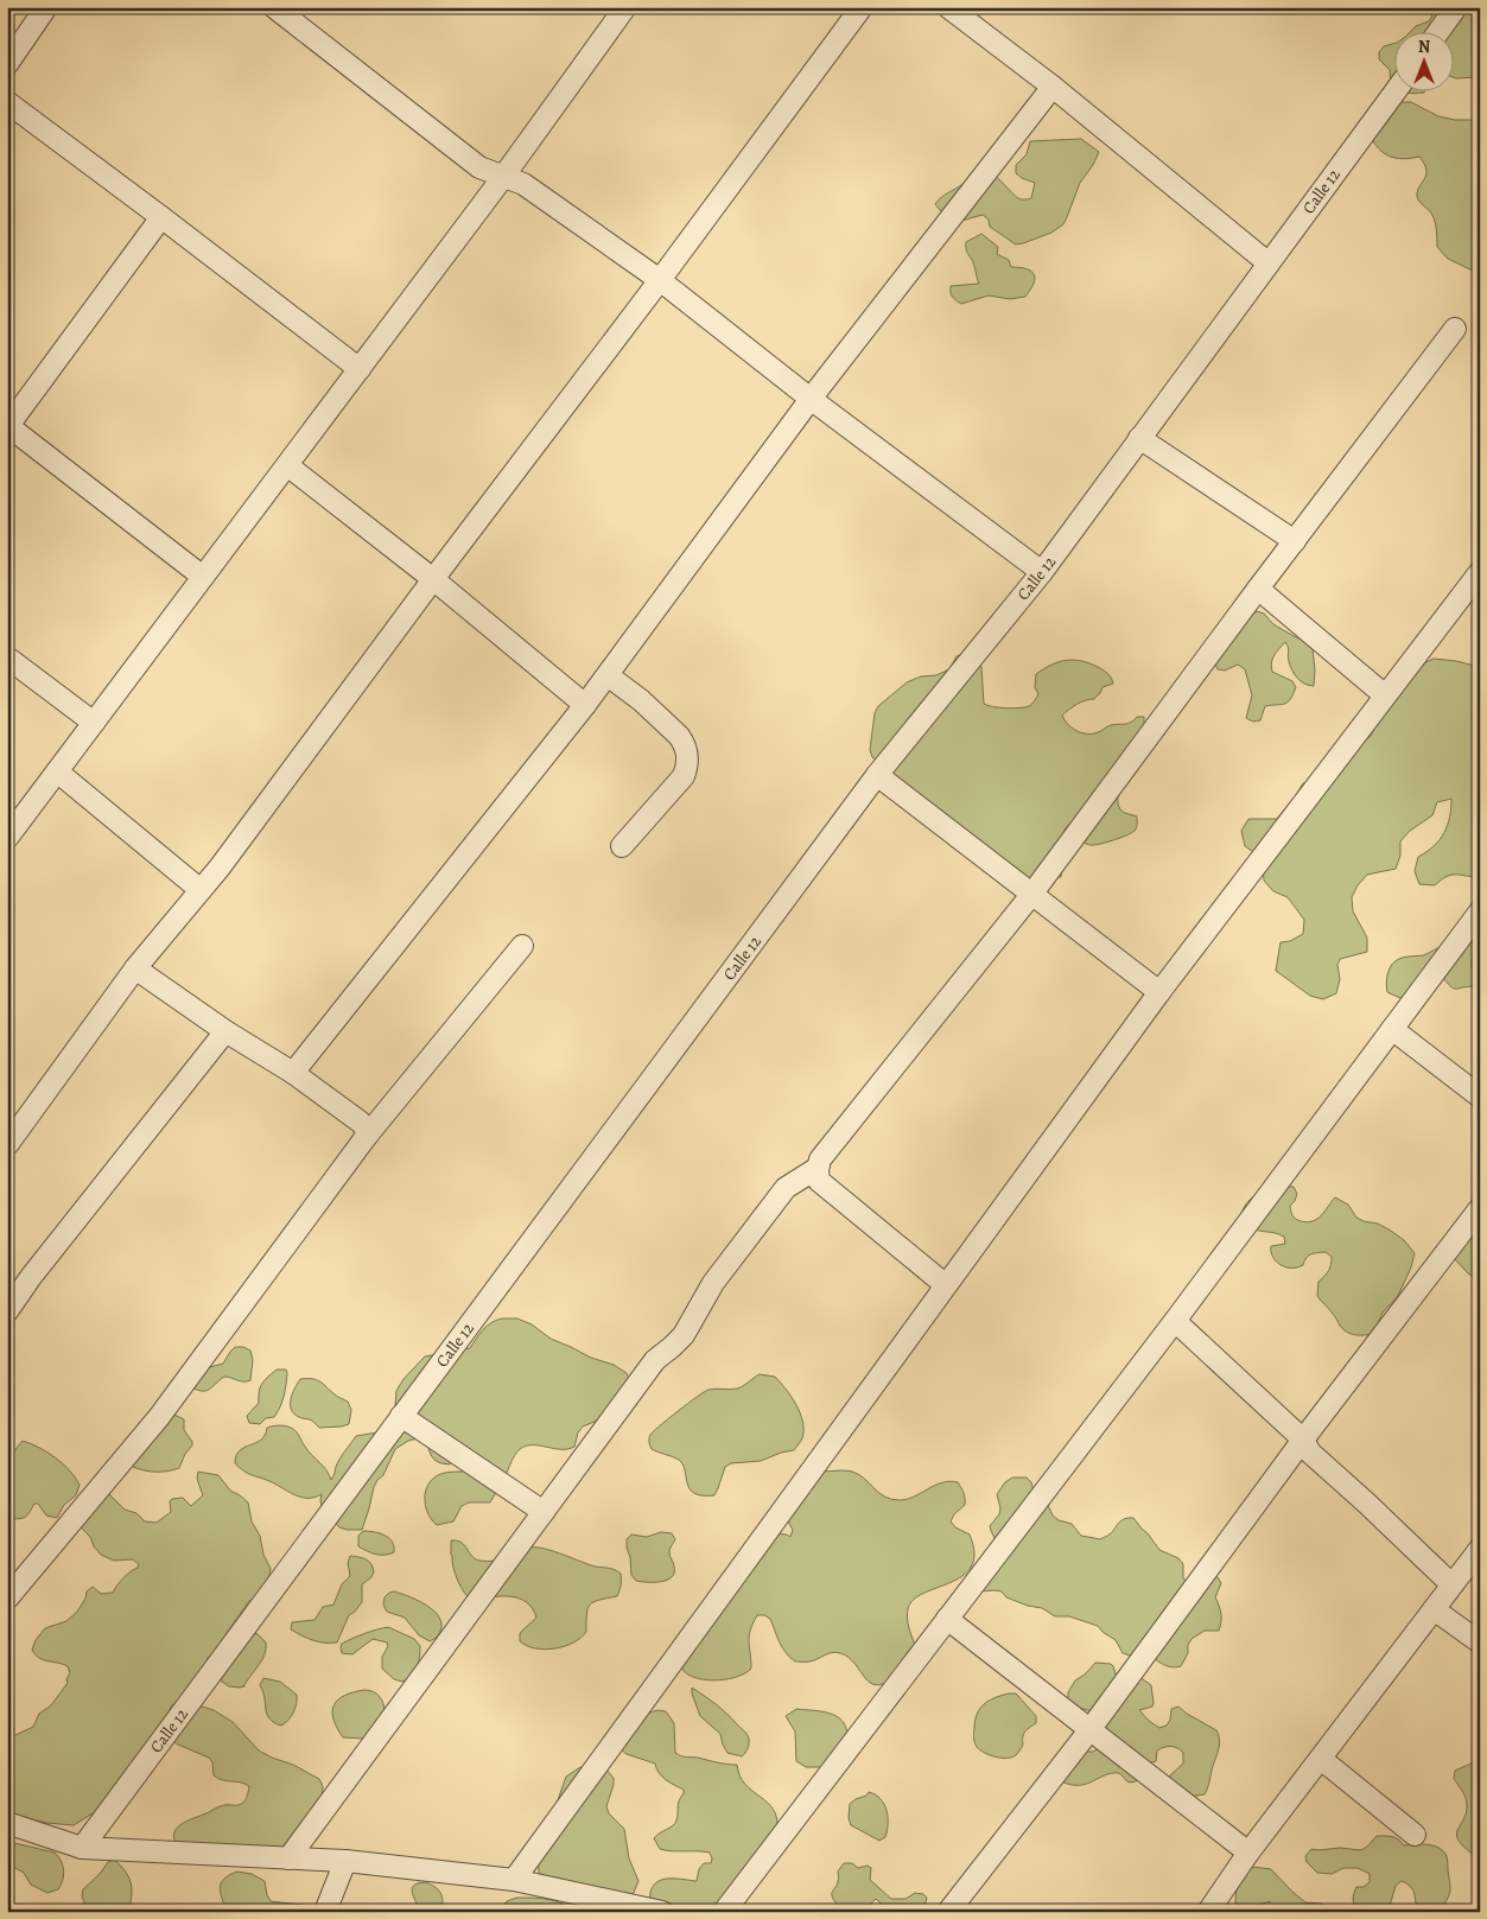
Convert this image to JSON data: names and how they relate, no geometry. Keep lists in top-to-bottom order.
{
  "streets": {
    "street": ["Calle 12"]
  },
  "north": "top"
}
